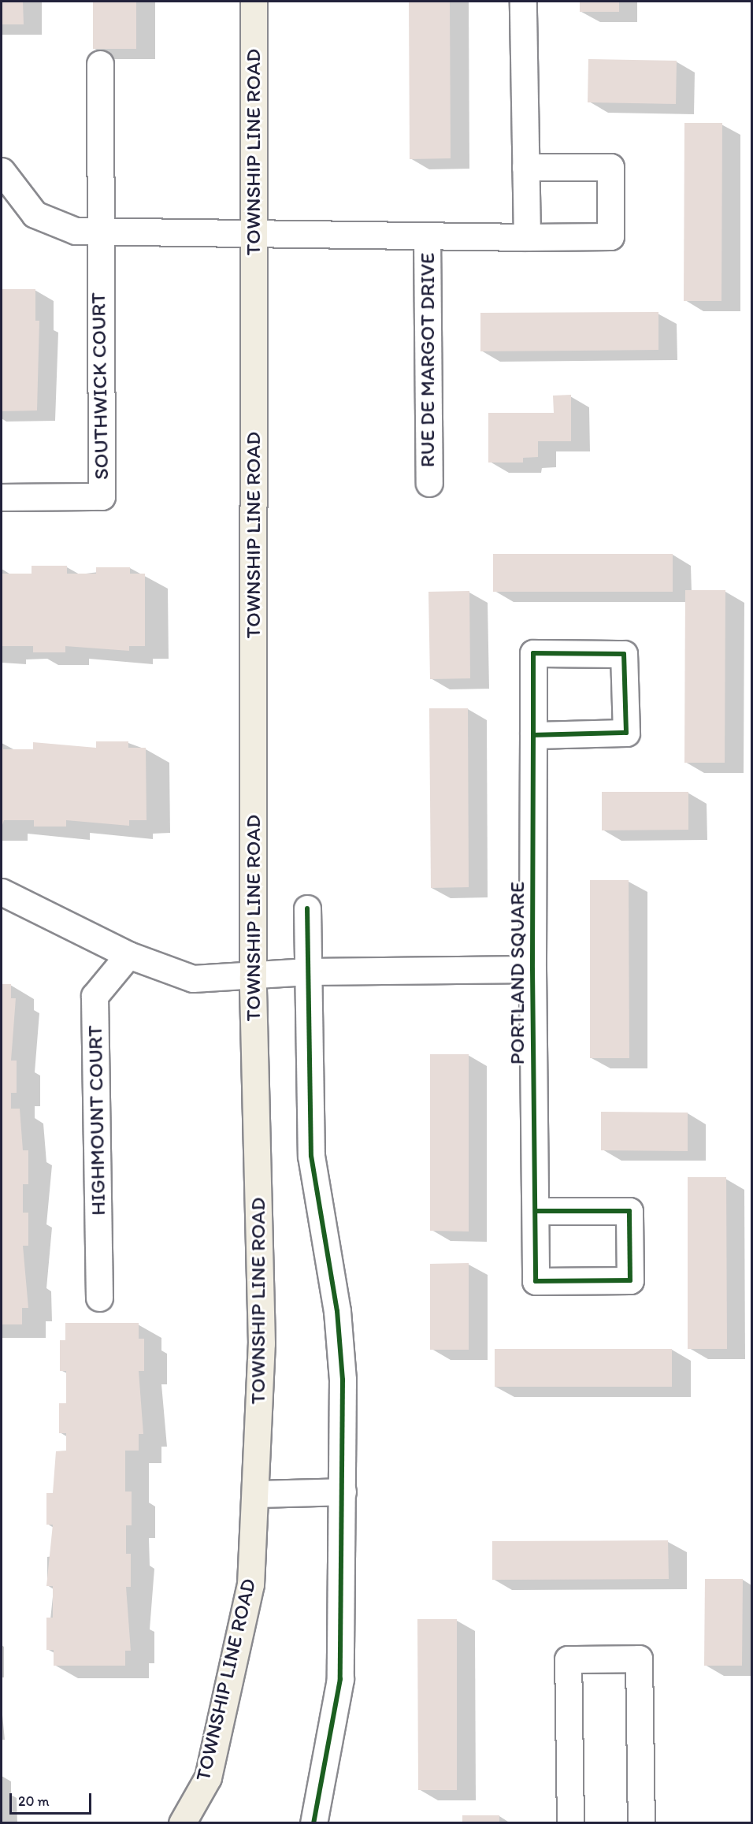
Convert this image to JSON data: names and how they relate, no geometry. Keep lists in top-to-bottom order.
{
  "streets": {
    "main road": ["TOWNSHIP LINE ROAD"],
    "street": [
      "RUE DE MARGOT DRIVE",
      "SOUTHWICK COURT",
      "PORTLAND SQUARE",
      "HIGHMOUNT COURT"
    ]
  },
  "crossings": [
    ["TOWNSHIP LINE ROAD", "RUE DE MARGOT DRIVE"],
    ["TOWNSHIP LINE ROAD", "PORTLAND SQUARE"],
    ["RUE DE MARGOT DRIVE", "SOUTHWICK COURT"],
    ["PORTLAND SQUARE", "HIGHMOUNT COURT"]
  ],
  "scale_bar": "20 m"
}
